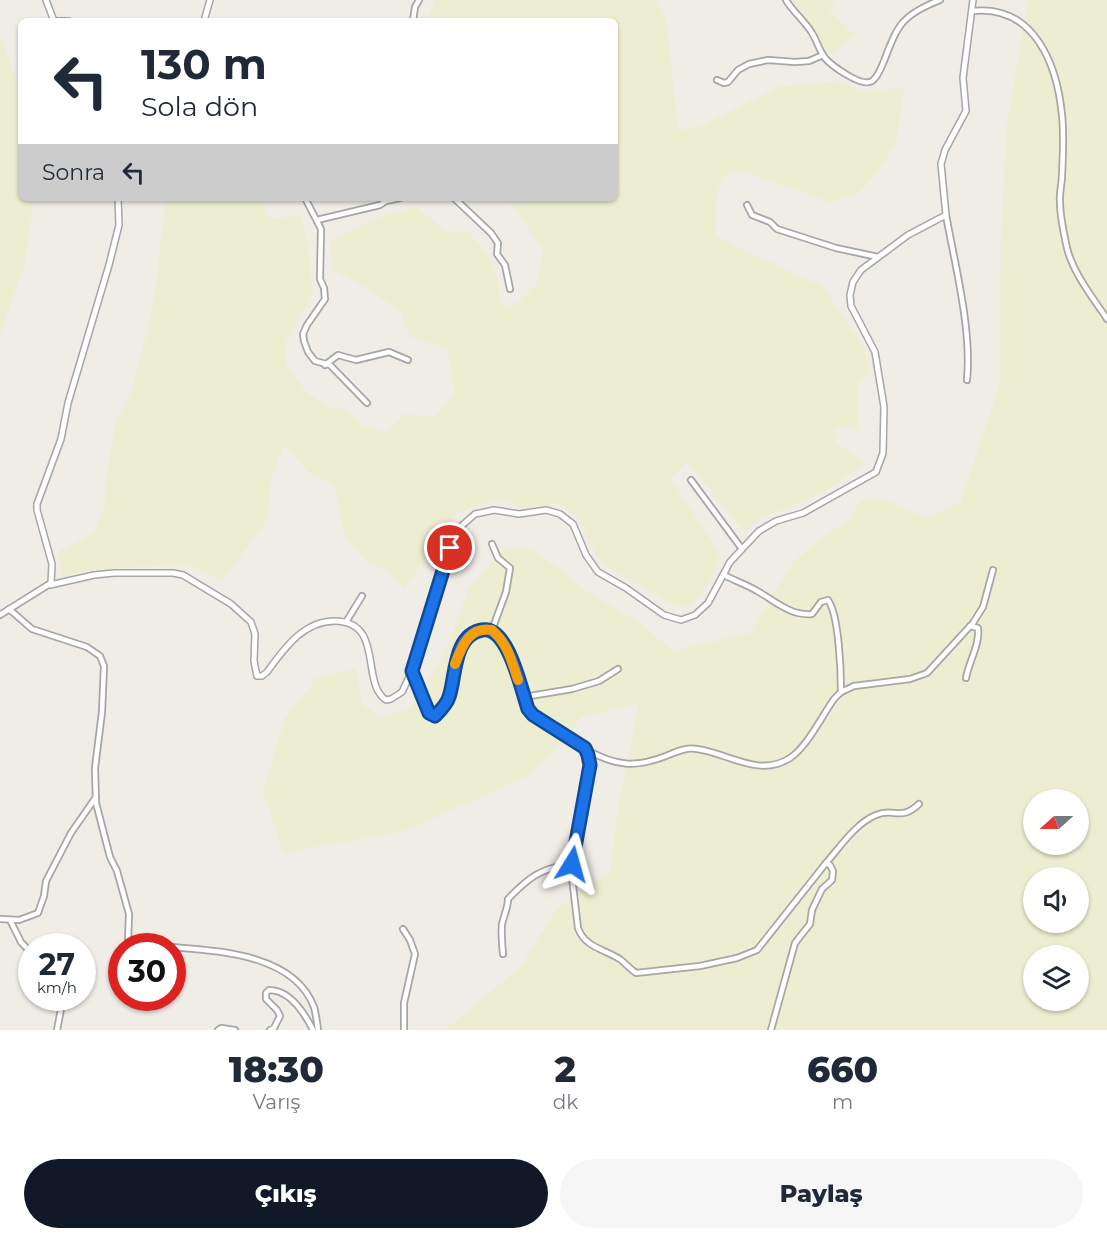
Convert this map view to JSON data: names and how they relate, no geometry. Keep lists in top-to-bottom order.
{
  "north": "left",
  "page": {
    "turn": ["130 m", "Sola dön"],
    "then": "Sonra",
    "speed": "27 km/h",
    "limit": "30",
    "eta": [
      "18:30",
      "Varış",
      "2",
      "dk",
      "660",
      "m"
    ],
    "buttons": ["Çıkış", "Paylaş"]
  }
}
